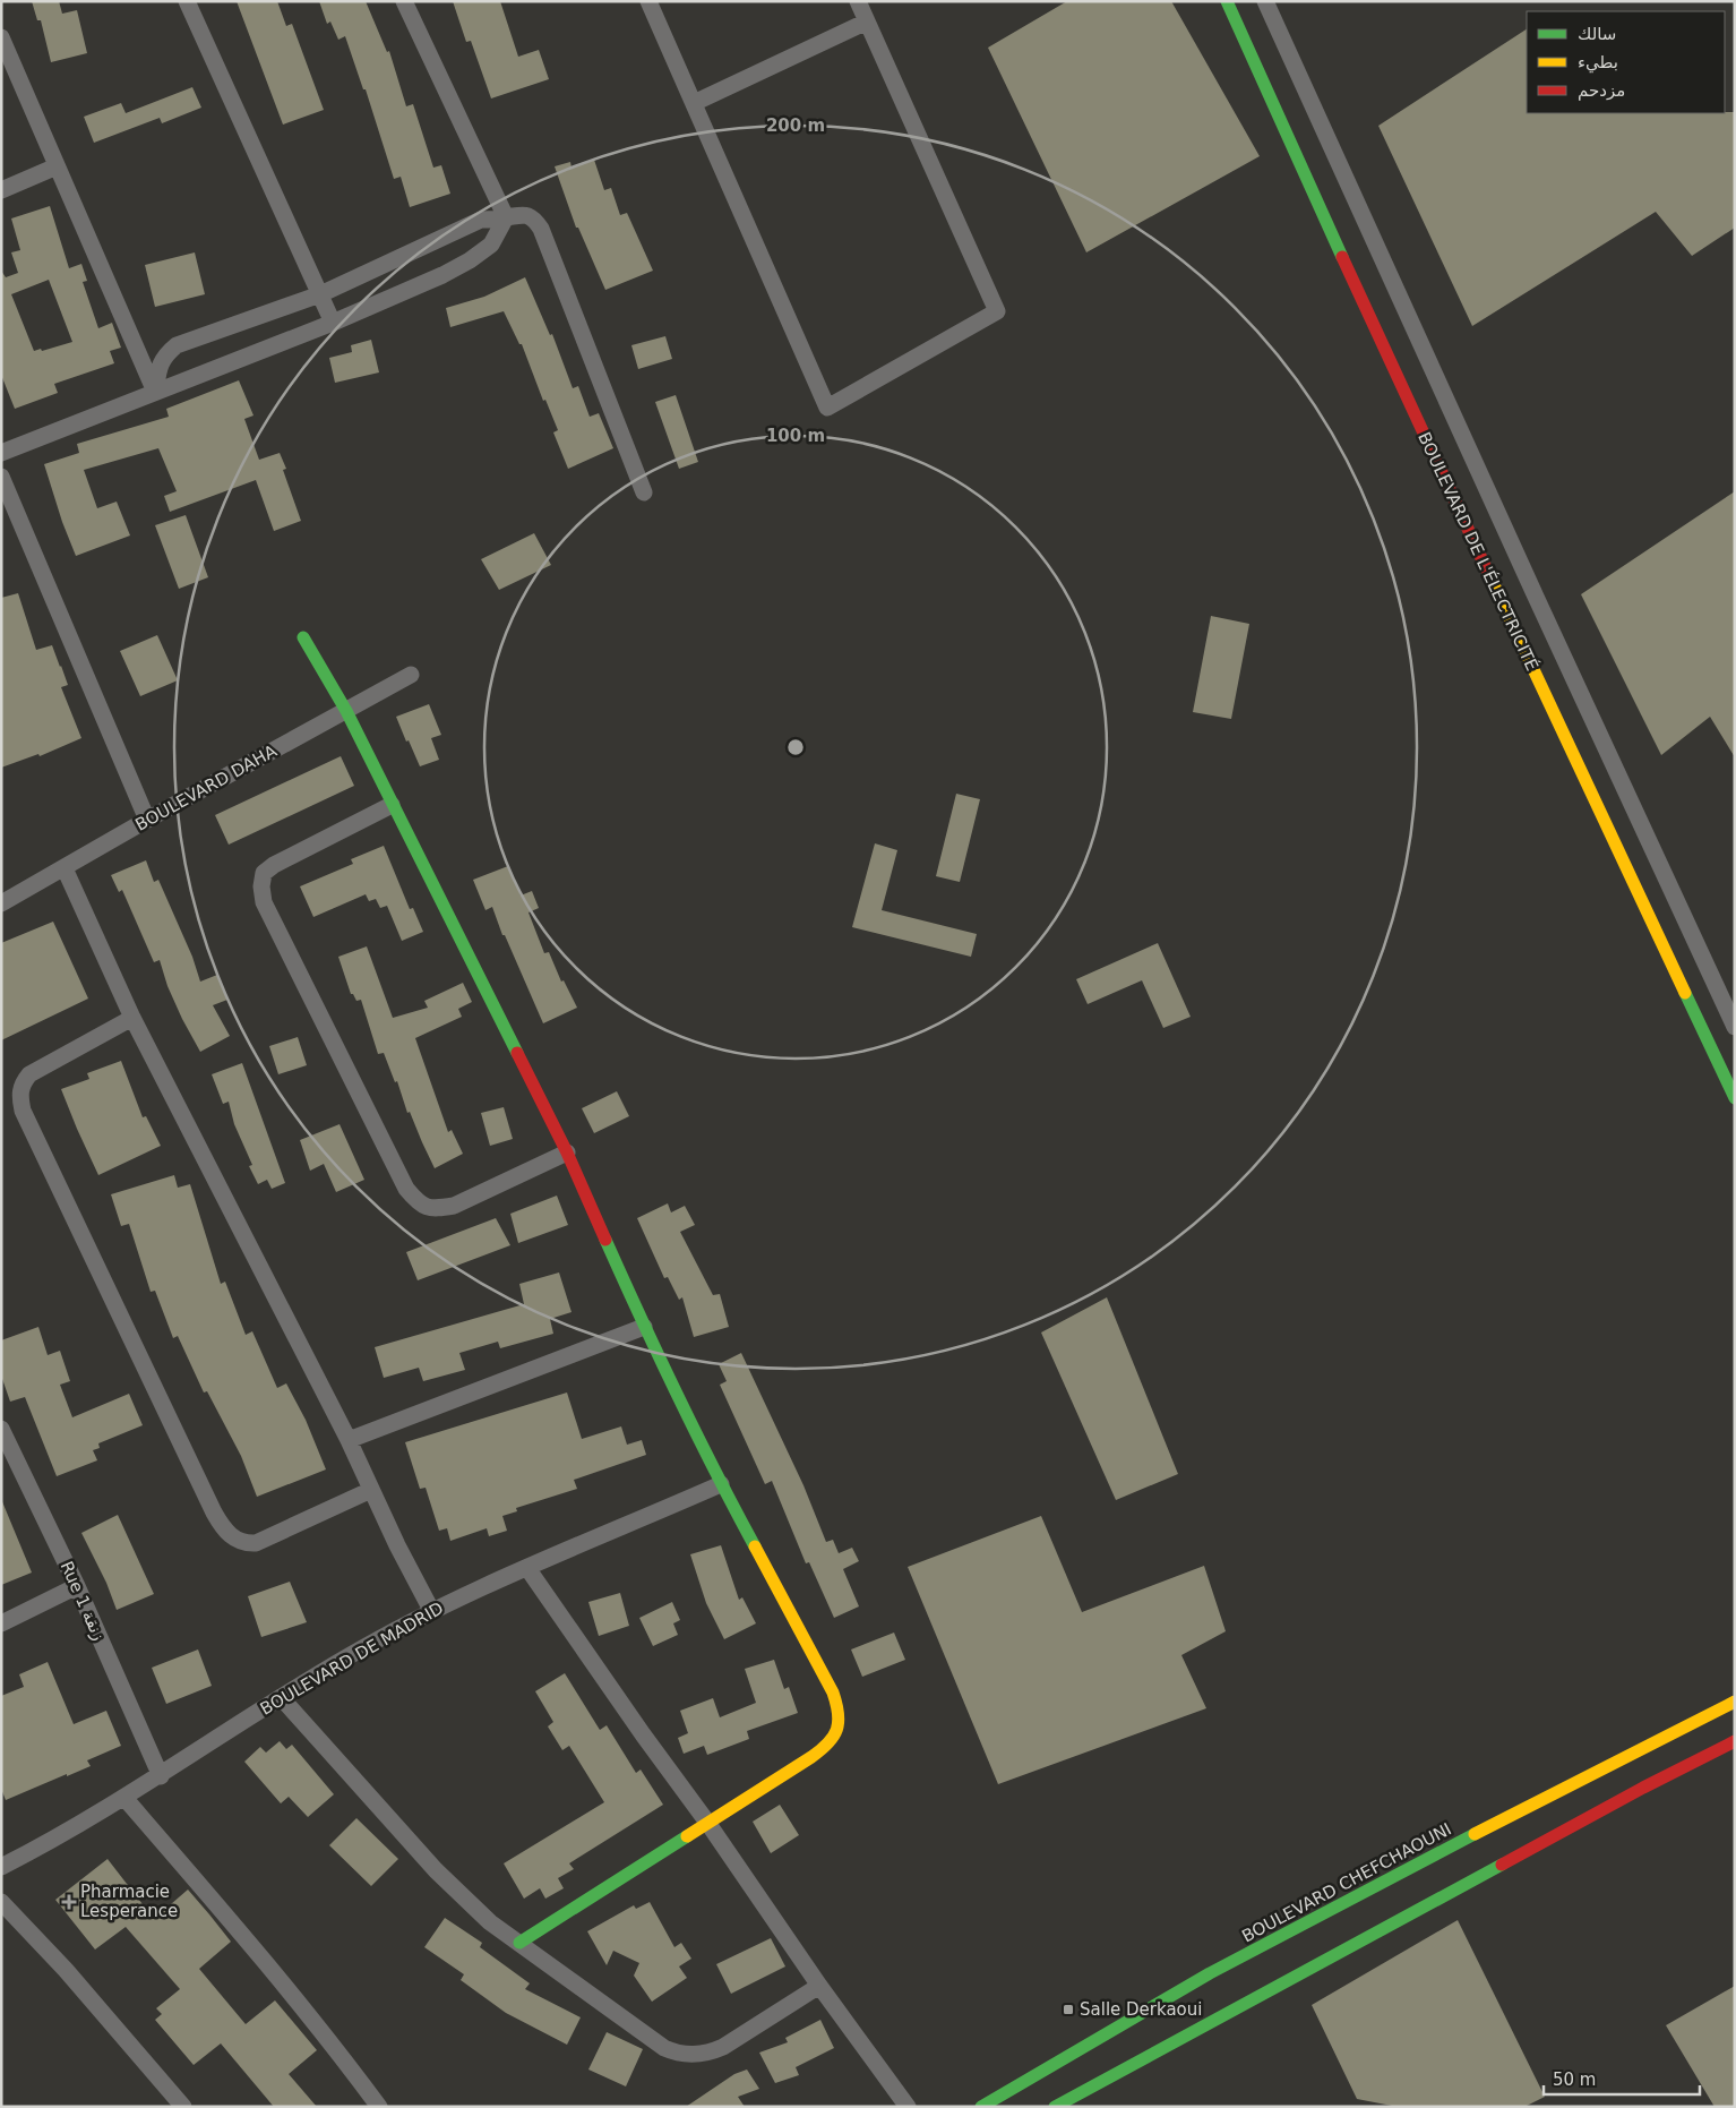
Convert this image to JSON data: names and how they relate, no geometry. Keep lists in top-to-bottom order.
{
  "streets": {
    "street": [
      "BOULEVARD DE L'ÉLECTRICITÉ",
      "BOULEVARD DAHA",
      "Rue 1 زنقة",
      "BOULEVARD DE MADRID",
      "BOULEVARD CHEFCHAOUNI"
    ]
  },
  "crossings": [
    ["Rue 1 زنقة", "BOULEVARD DE MADRID"]
  ],
  "places": {
    "health": ["Pharmacie Lesperance"],
    "transit": ["Salle Derkaoui"]
  },
  "legend": ["سالك", "بطيء", "مزدحم"],
  "scale_bar": "50 m",
  "rings": ["200 m", "100 m"]
}
